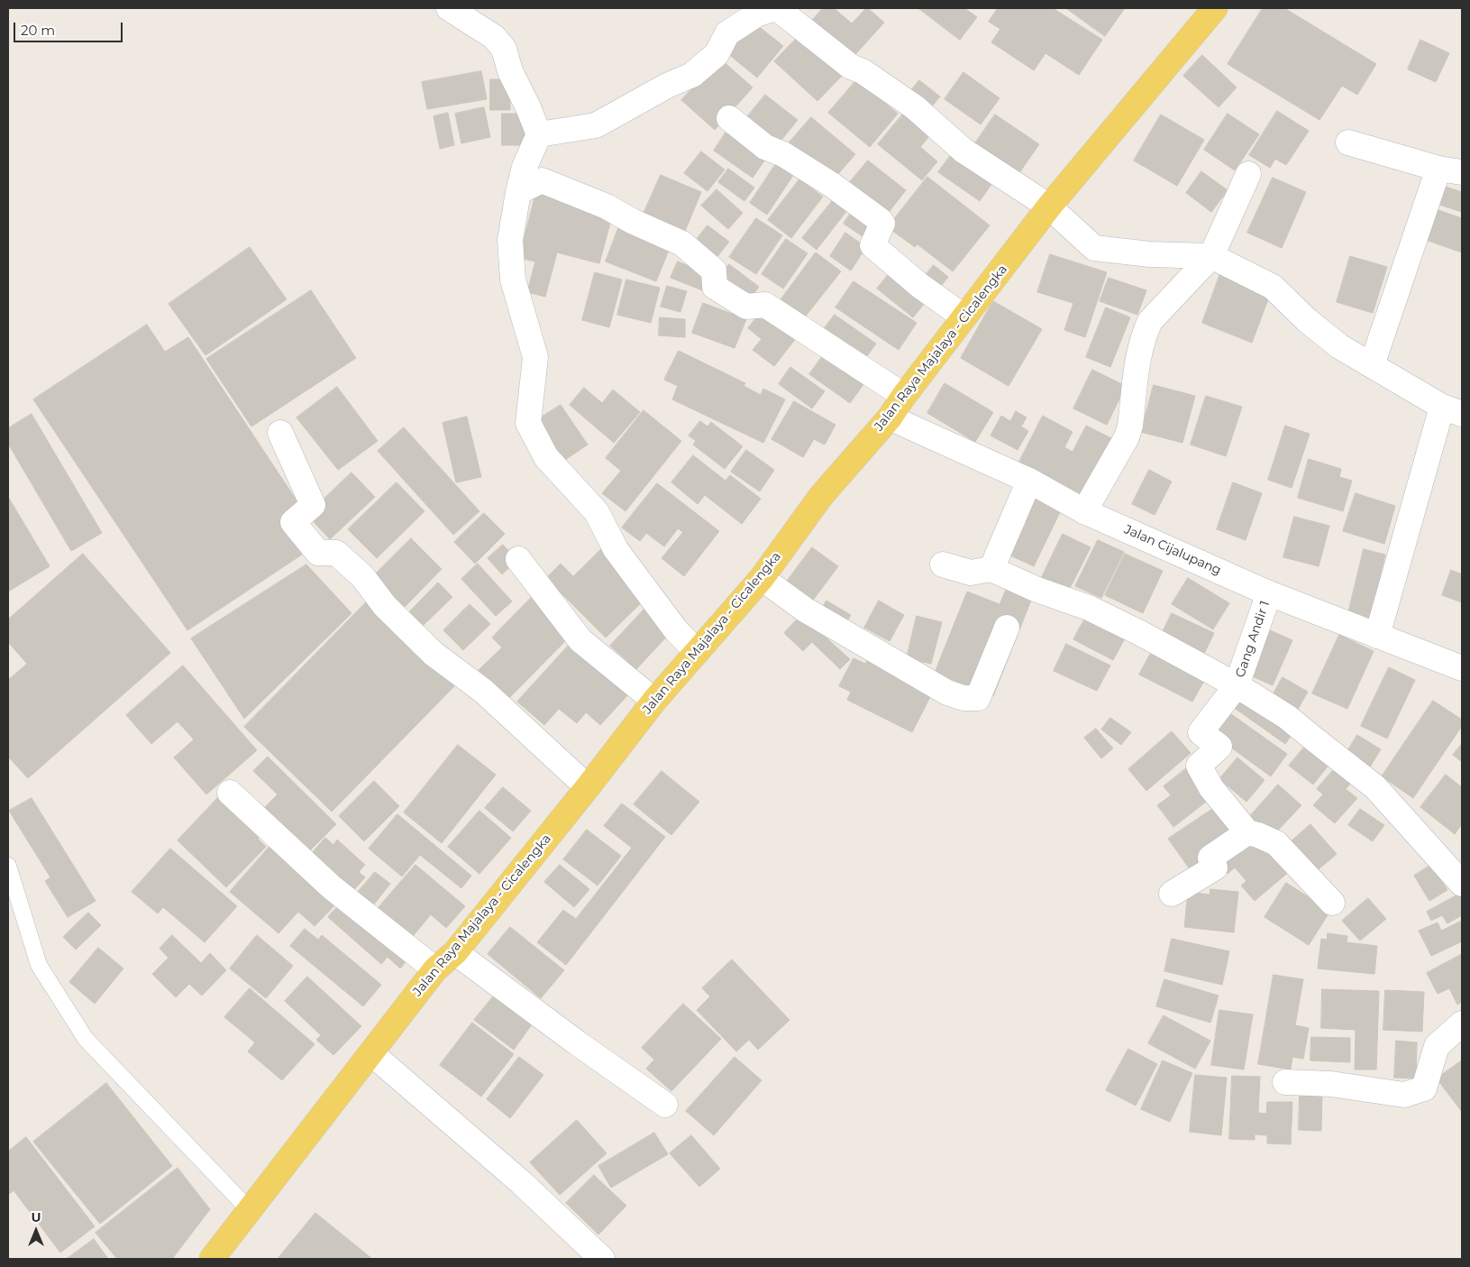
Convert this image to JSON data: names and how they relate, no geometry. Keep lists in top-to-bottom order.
{
  "streets": {
    "main road": ["Jalan Raya Majalaya - Cicalengka"],
    "street": ["Jalan Cijalupang", "Gang Andir 1"]
  },
  "crossings": [
    ["Jalan Raya Majalaya - Cicalengka", "Jalan Cijalupang"],
    ["Jalan Cijalupang", "Gang Andir 1"]
  ],
  "scale_bar": "20 m",
  "north": "top"
}
